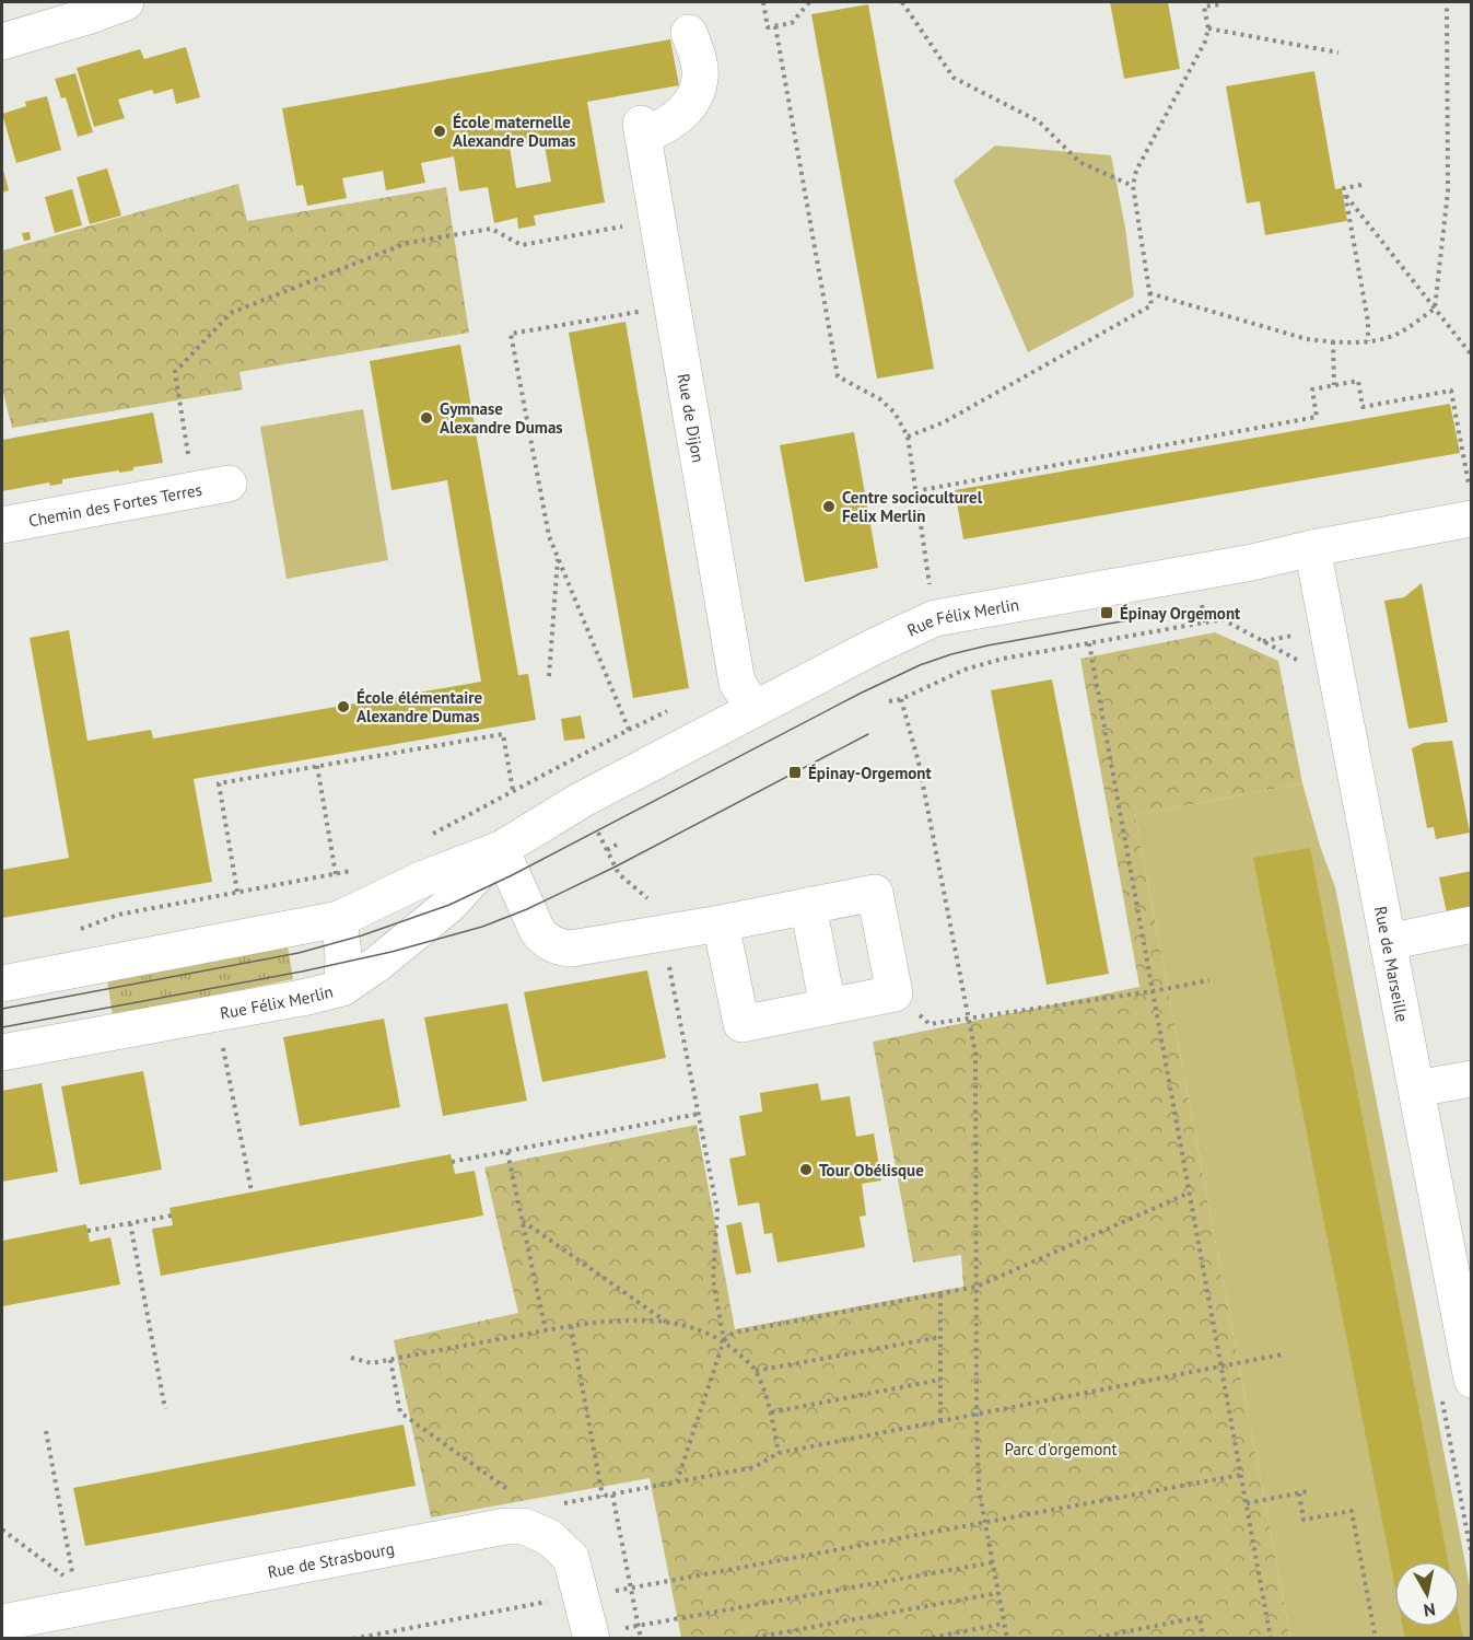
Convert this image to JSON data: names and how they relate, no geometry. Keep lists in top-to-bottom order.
{
  "streets": {
    "street": [
      "Rue de Dijon",
      "Chemin des Fortes Terres",
      "Rue Félix Merlin",
      "Rue de Marseille",
      "Rue de Strasbourg"
    ]
  },
  "crossings": [
    ["Rue de Dijon", "Rue Félix Merlin"],
    ["Rue Félix Merlin", "Rue de Marseille"]
  ],
  "parks": ["Parc d'orgemont"],
  "places": {
    "other": [
      "École maternelle Alexandre Dumas",
      "Gymnase Alexandre Dumas",
      "Centre socioculturel Felix Merlin",
      "École élémentaire Alexandre Dumas",
      "Tour Obélisque"
    ],
    "transit": ["Épinay Orgemont", "Épinay-Orgemont"]
  },
  "north": "bottom"
}
